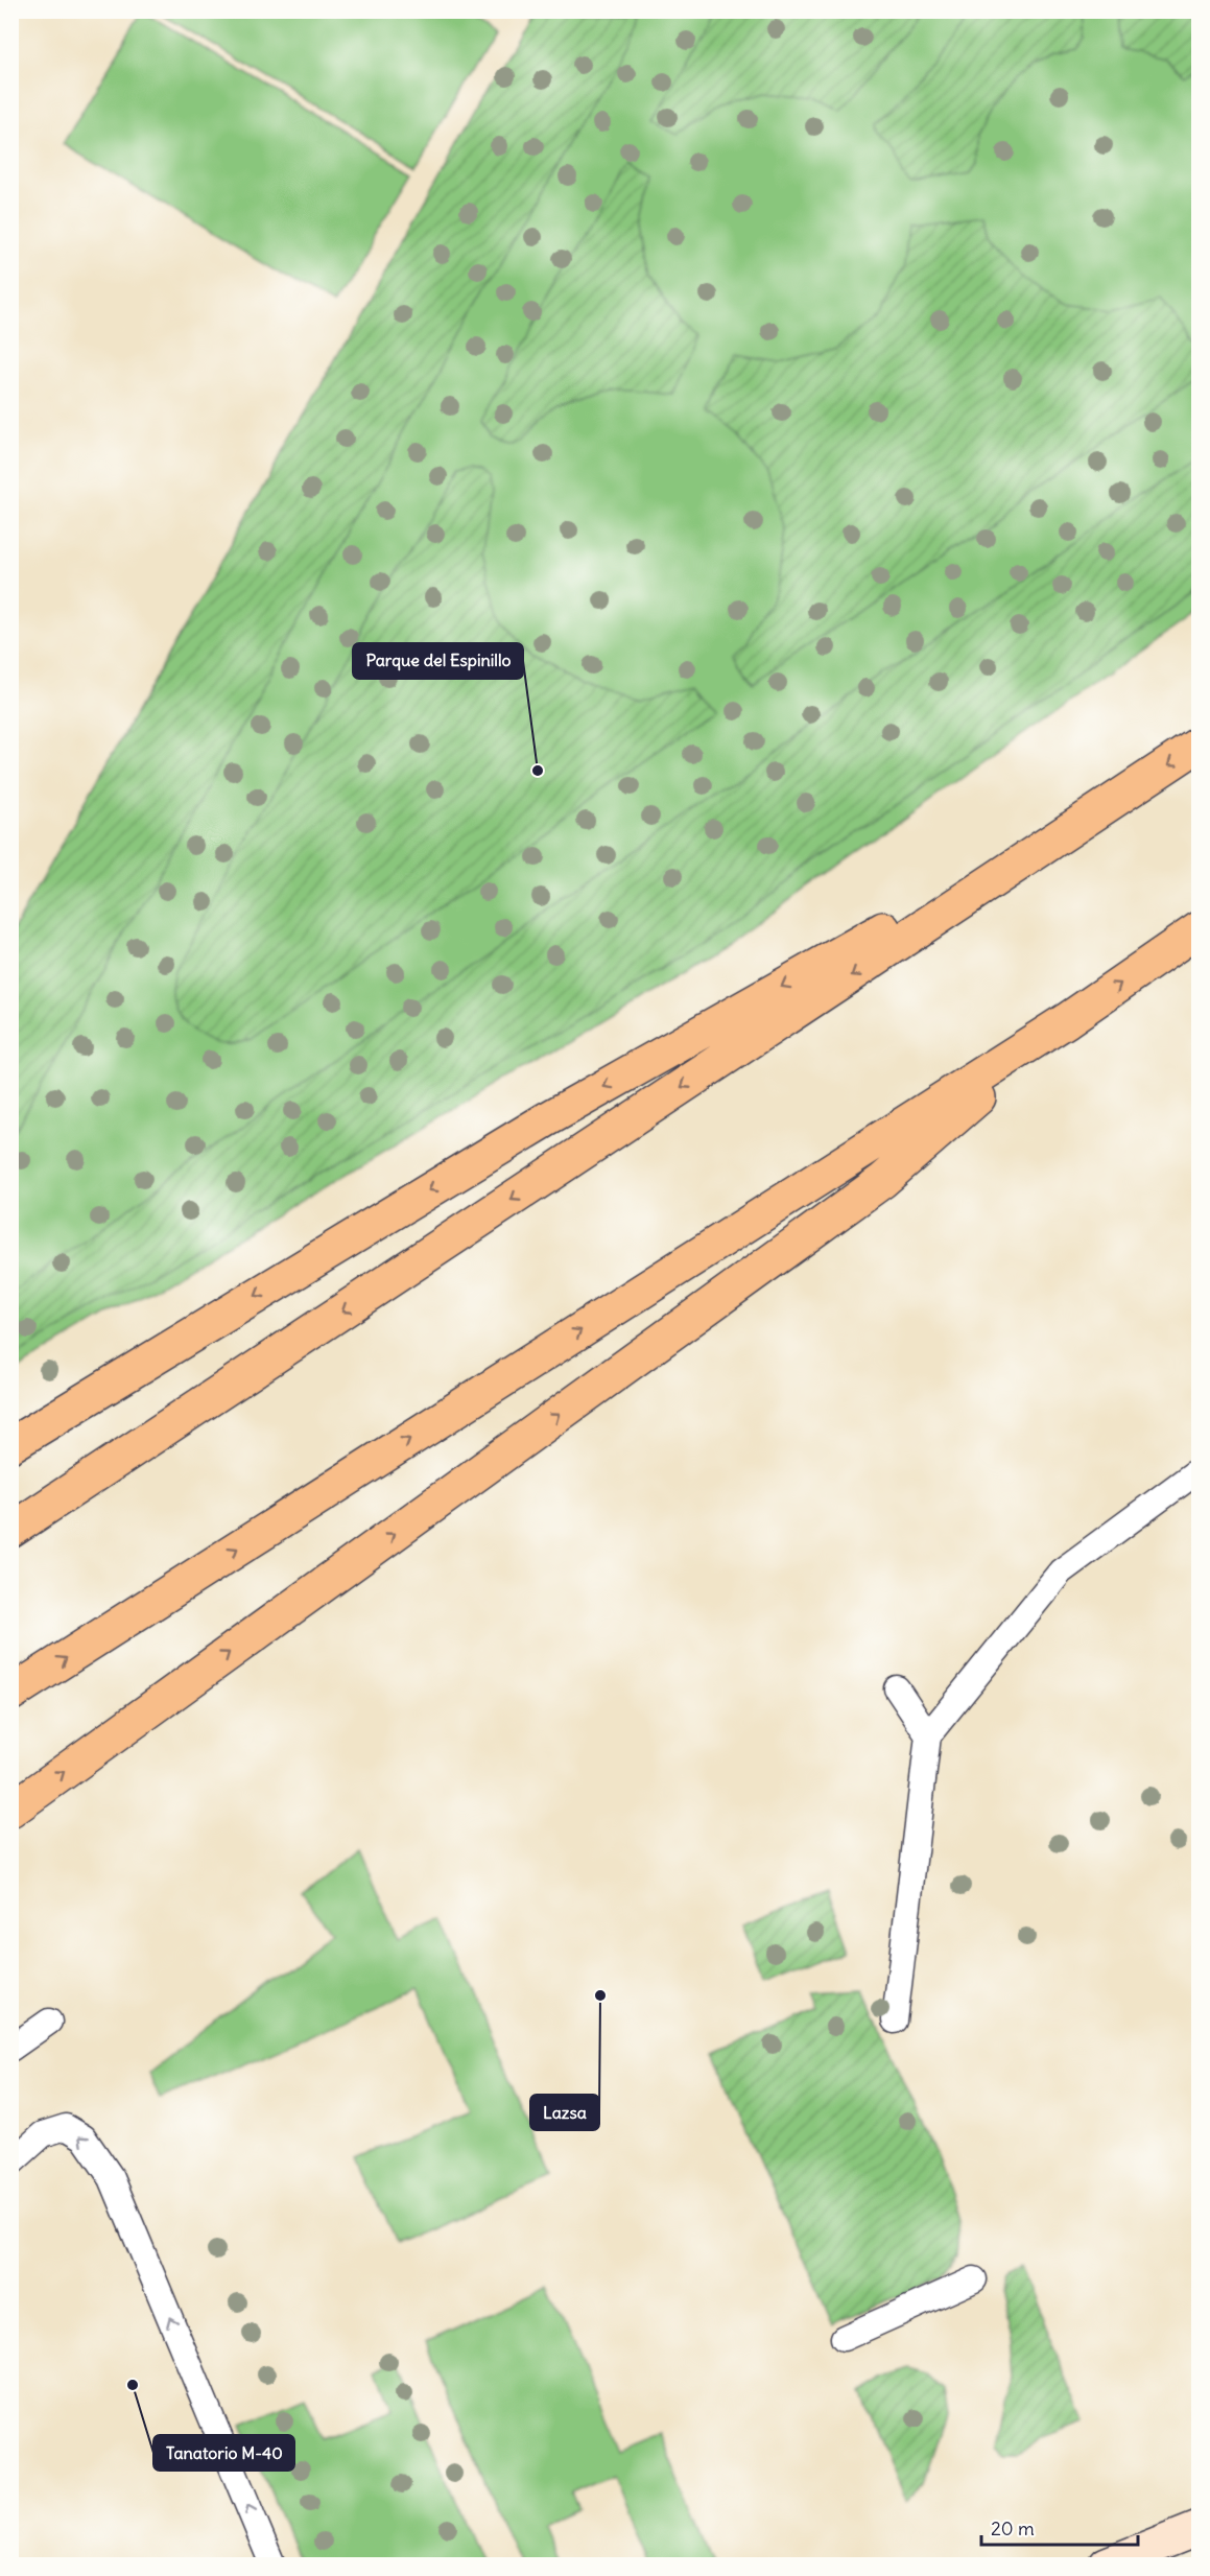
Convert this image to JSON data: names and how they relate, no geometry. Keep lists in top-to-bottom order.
{
  "places": ["Parque del Espinillo", "Lazsa", "Tanatorio M-40"],
  "scale_bar": "20 m"
}
